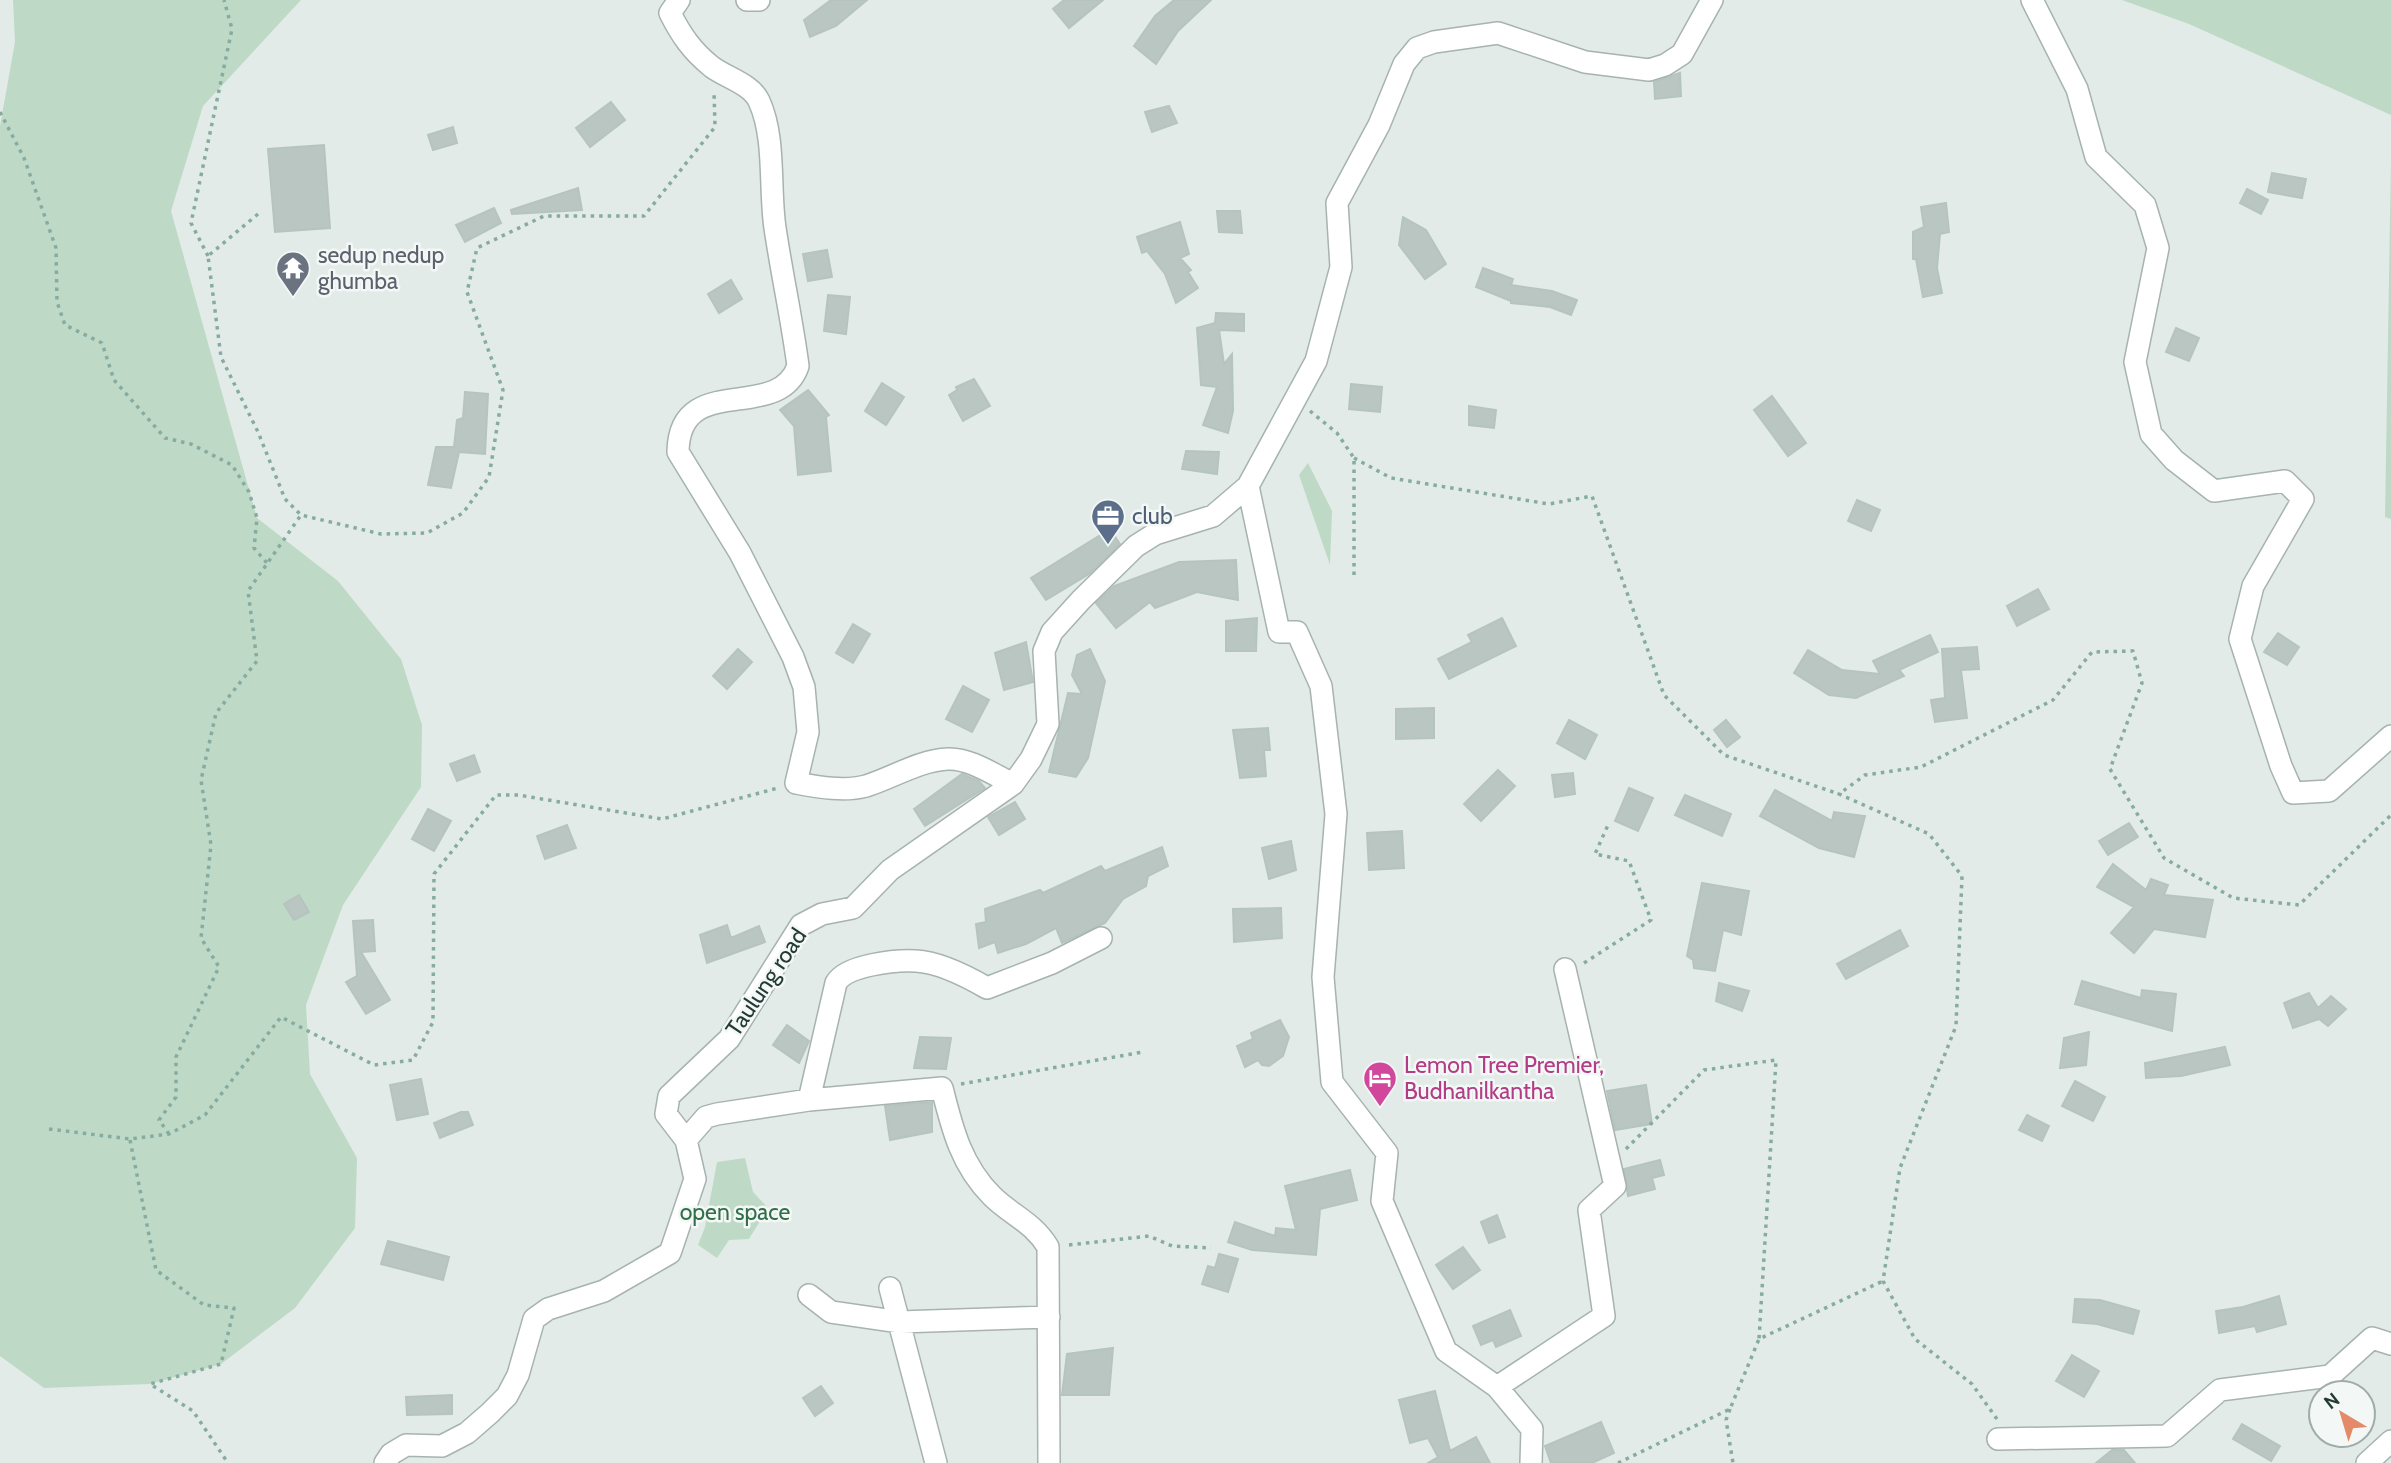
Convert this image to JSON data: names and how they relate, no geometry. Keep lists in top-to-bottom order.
{
  "streets": {
    "street": ["Taulung road"]
  },
  "parks": ["open space"],
  "places": {
    "temple": ["sedup nedup ghumba"],
    "office": ["club"],
    "hotel": ["Lemon Tree Premier, Budhanilkantha"]
  },
  "north": "top left"
}
